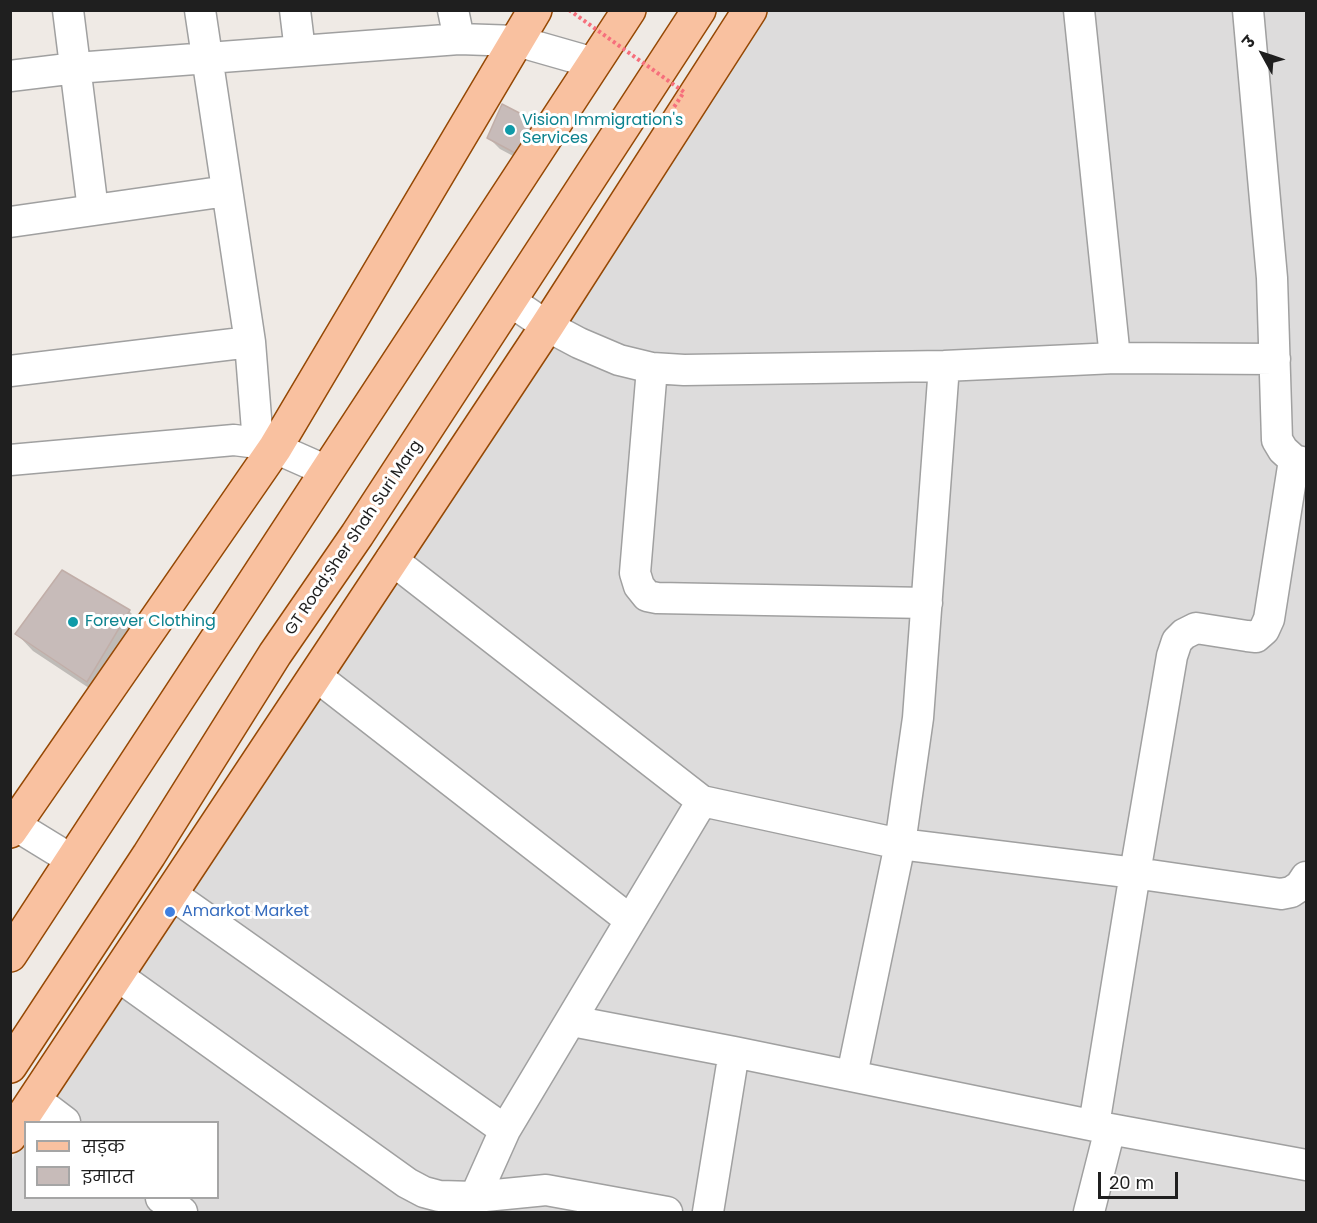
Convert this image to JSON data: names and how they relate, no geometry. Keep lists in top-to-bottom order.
{
  "streets": {
    "main road": ["GT Road;Sher Shah Suri Marg"]
  },
  "places": ["Vision Immigration's Services", "Forever Clothing", "Amarkot Market"],
  "legend": ["सड़क", "इमारत"],
  "scale_bar": "20 m",
  "north": "top left"
}
